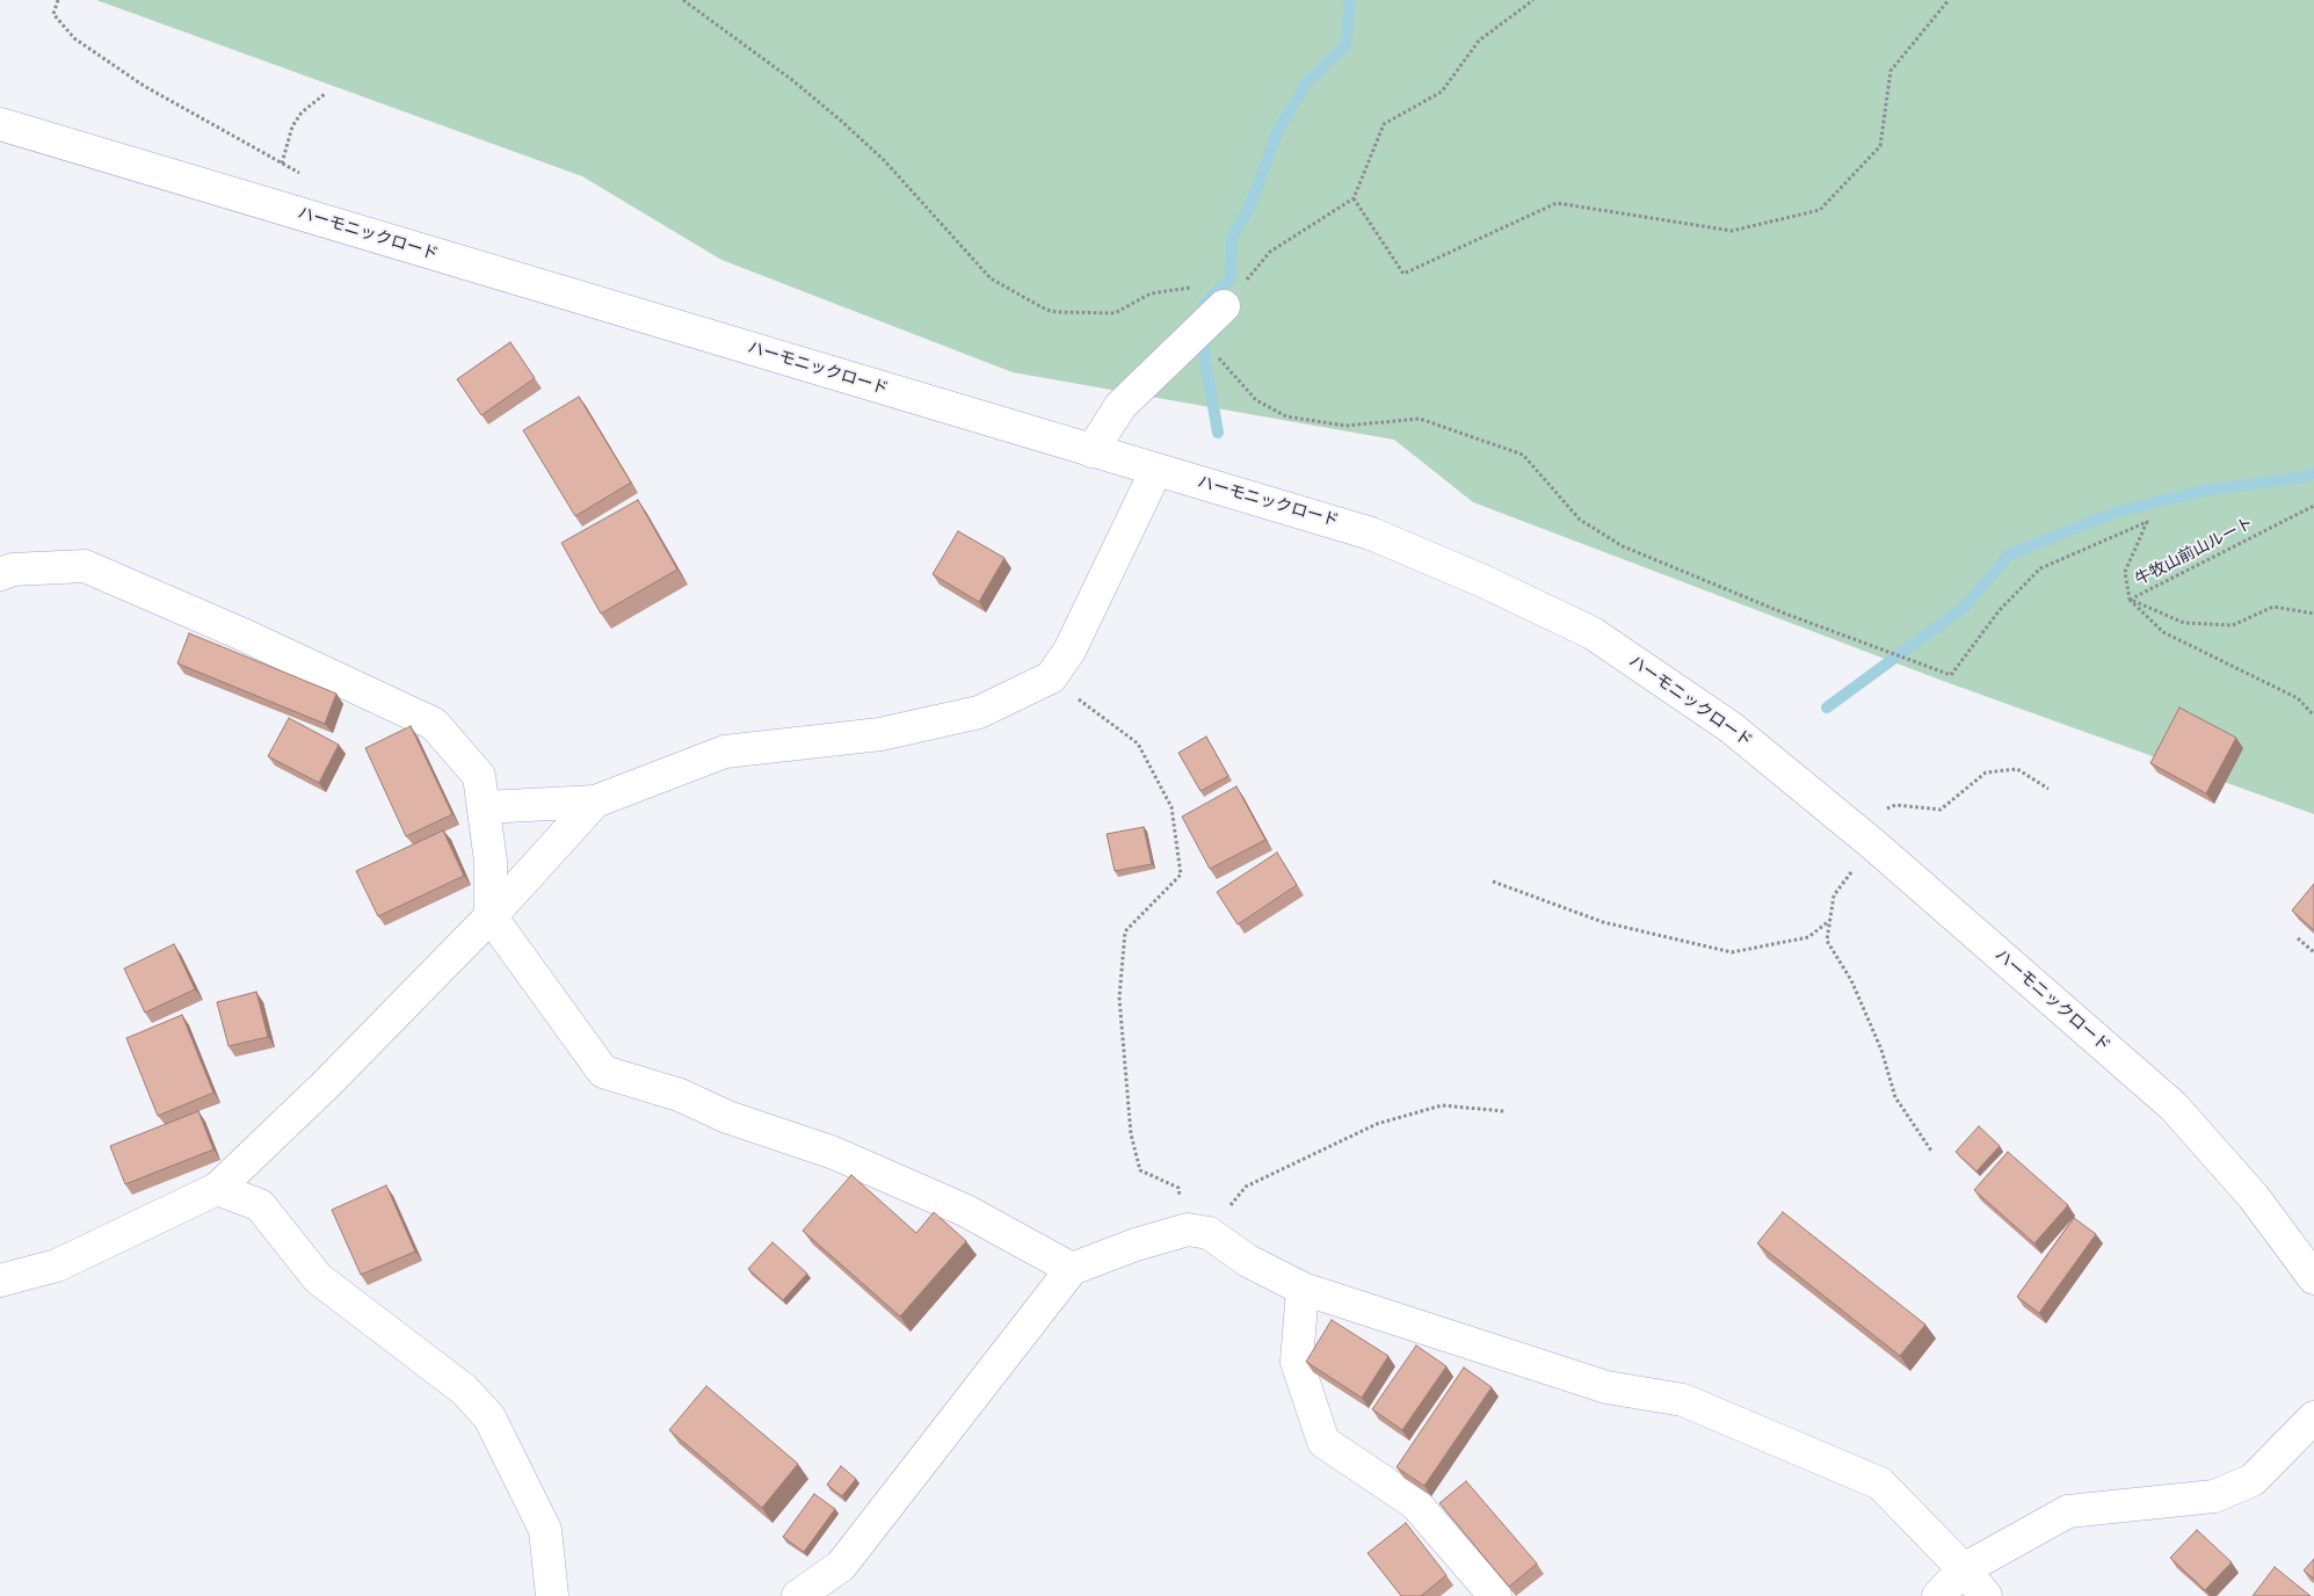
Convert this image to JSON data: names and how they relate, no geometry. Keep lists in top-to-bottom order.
{
  "streets": {
    "street": ["ハーモニックロード"],
    "path": ["牛牧山前山ルート"]
  }
}
